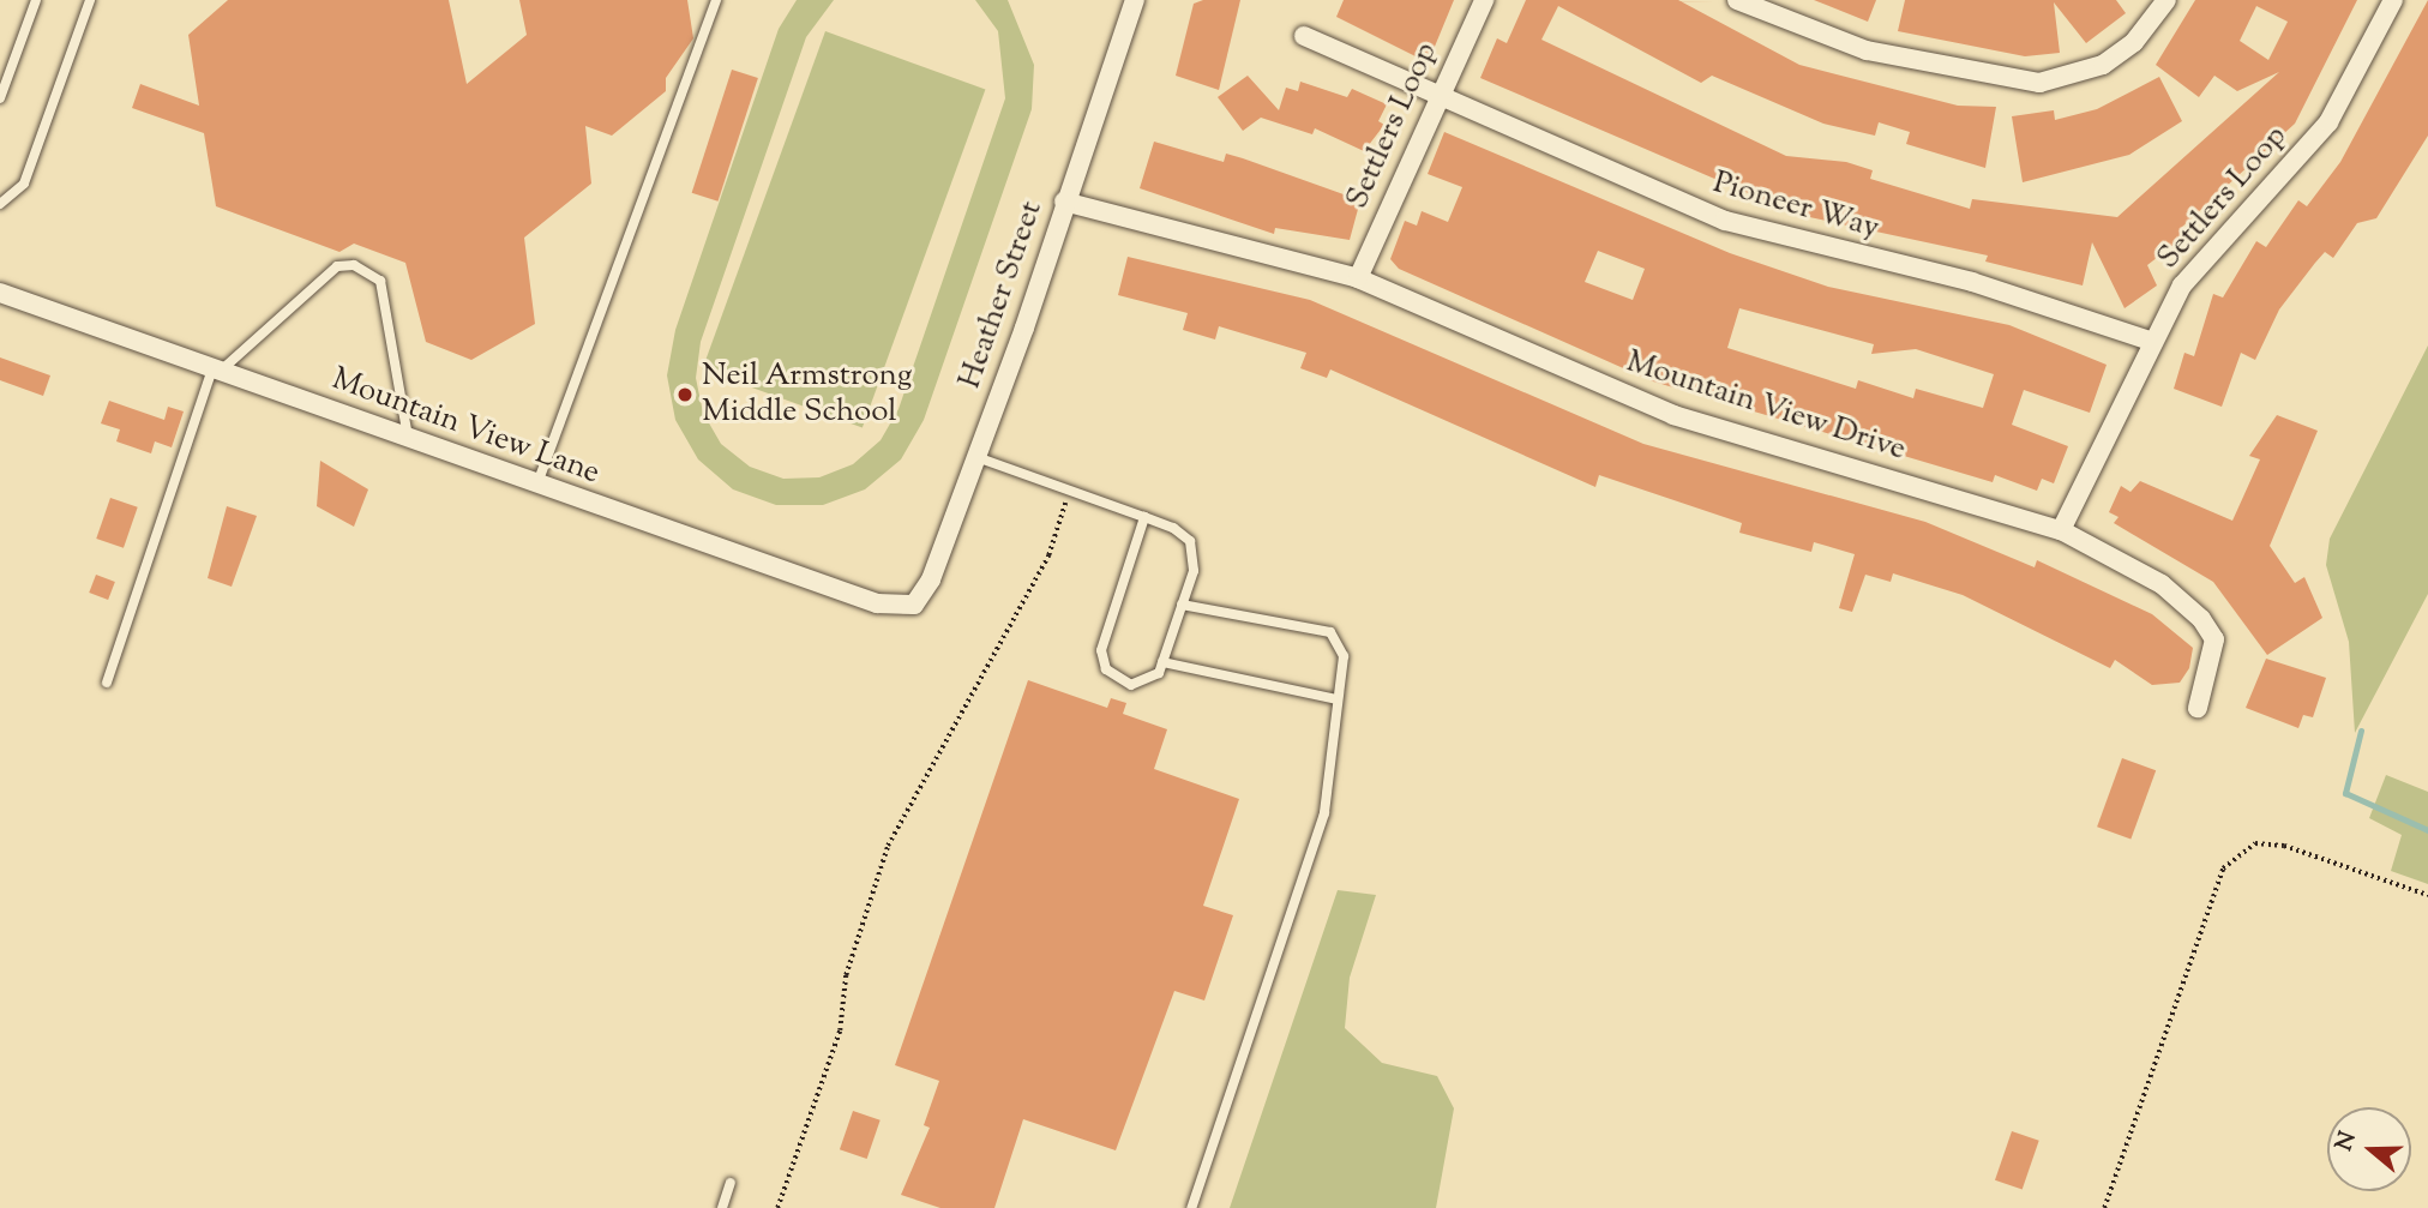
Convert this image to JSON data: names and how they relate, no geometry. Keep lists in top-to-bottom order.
{
  "streets": {
    "street": [
      "Settlers Loop",
      "Pioneer Way",
      "Heather Street",
      "Mountain View Drive",
      "Mountain View Lane"
    ]
  },
  "crossings": [
    ["Settlers Loop", "Pioneer Way"],
    ["Settlers Loop", "Mountain View Drive"],
    ["Heather Street", "Mountain View Drive"],
    ["Heather Street", "Mountain View Lane"]
  ],
  "places": ["Neil Armstrong Middle School"],
  "north": "left"
}
